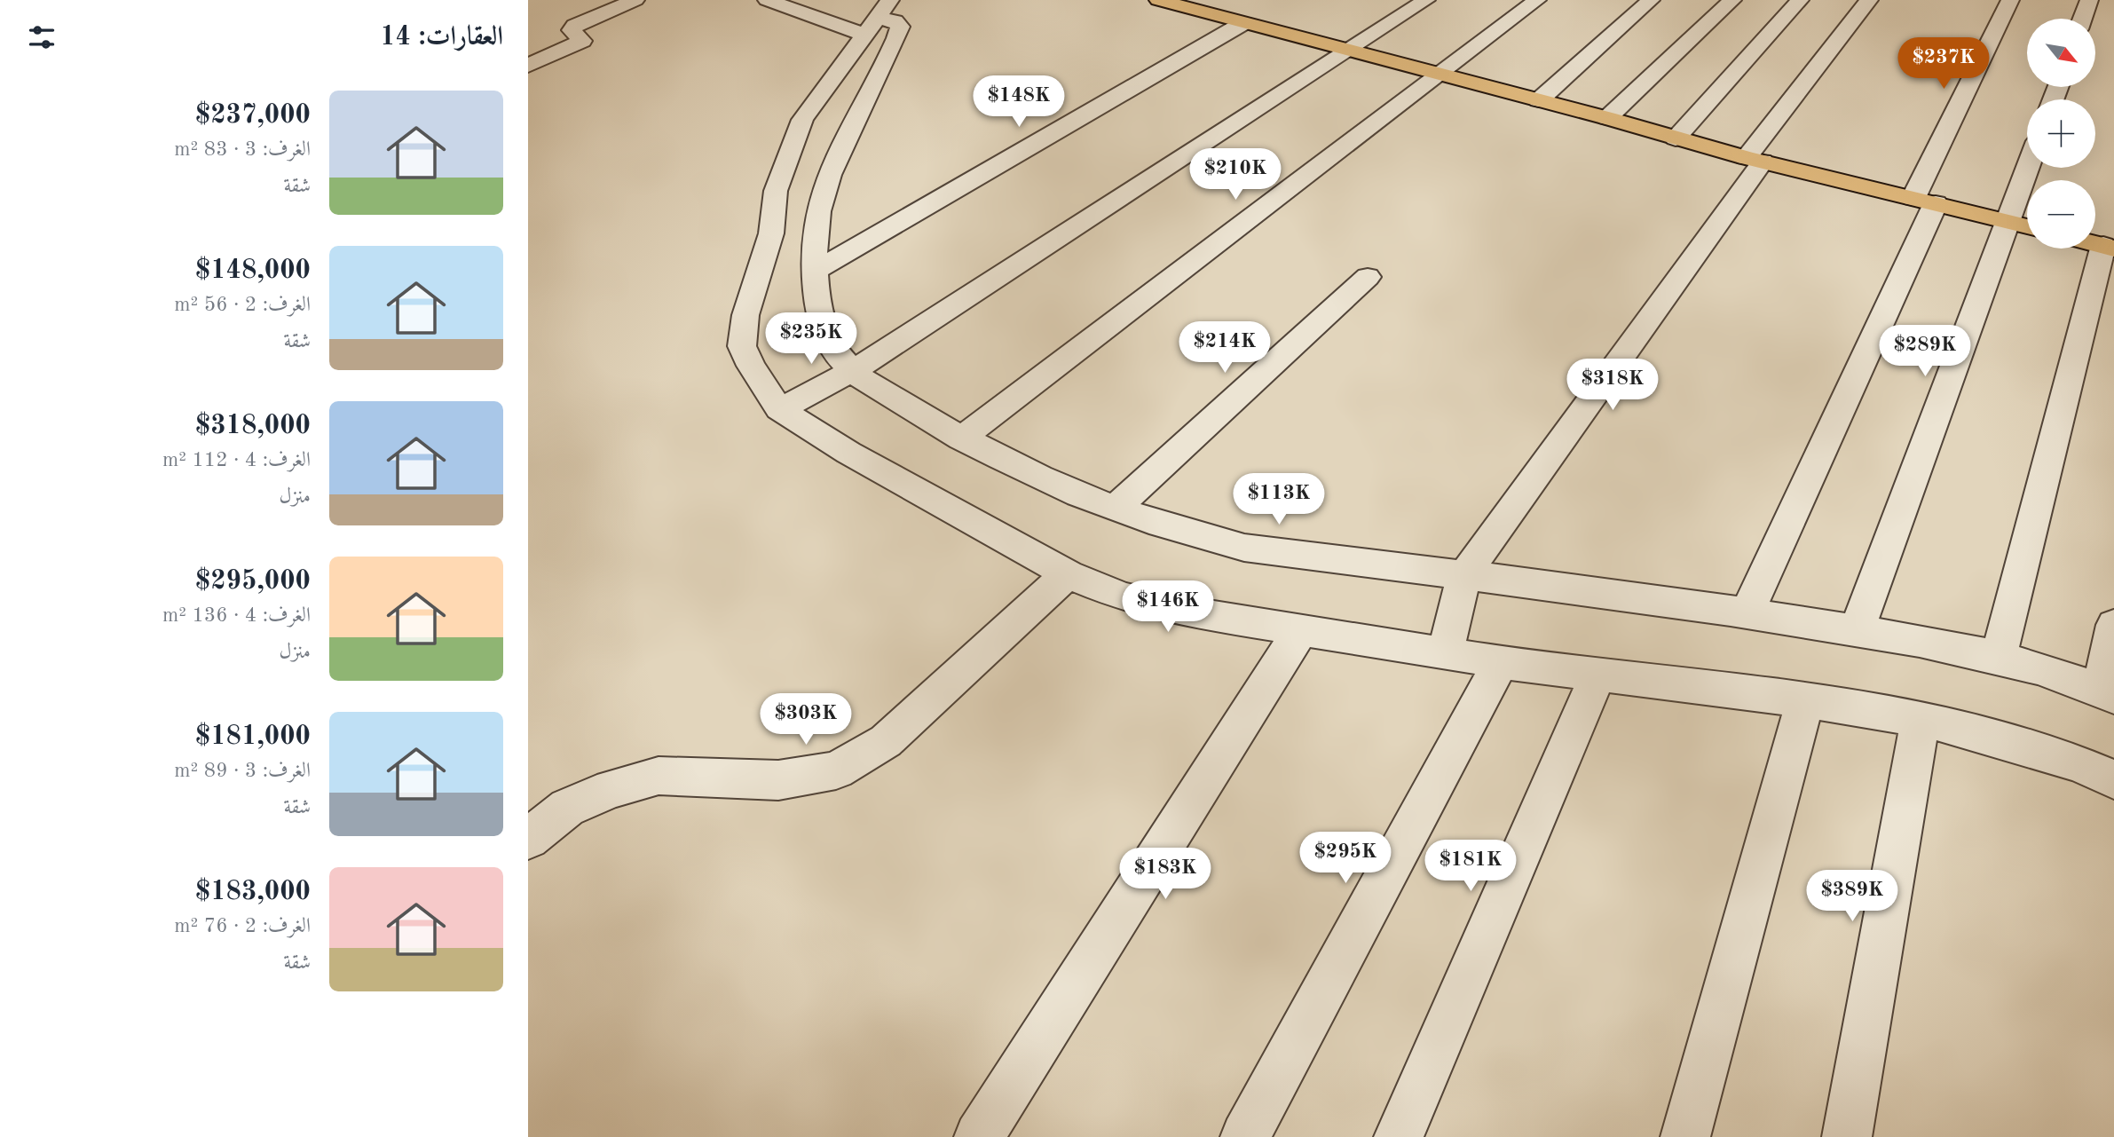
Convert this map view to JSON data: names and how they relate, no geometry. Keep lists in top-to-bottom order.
{
  "north": "bottom right",
  "page": {
    "heading": "العقارات: 14",
    "map_buttons": ["+", "−"],
    "price": [
      "$237K",
      "$148K",
      "$210K",
      "$235K",
      "$214K",
      "$289K",
      "$318K",
      "$113K",
      "$146K",
      "$303K",
      "$295K",
      "$181K",
      "$183K",
      "$389K"
    ],
    "list": [
      {
        "name": "$237,000",
        "note": "الغرف: 3 · 83 m² · شقة"
      },
      {
        "name": "$148,000",
        "note": "الغرف: 2 · 56 m² · شقة"
      },
      {
        "name": "$318,000",
        "note": "الغرف: 4 · 112 m² · منزل"
      },
      {
        "name": "$295,000",
        "note": "الغرف: 4 · 136 m² · منزل"
      },
      {
        "name": "$181,000",
        "note": "الغرف: 3 · 89 m² · شقة"
      },
      {
        "name": "$183,000",
        "note": "الغرف: 2 · 76 m² · شقة"
      }
    ]
  }
}
